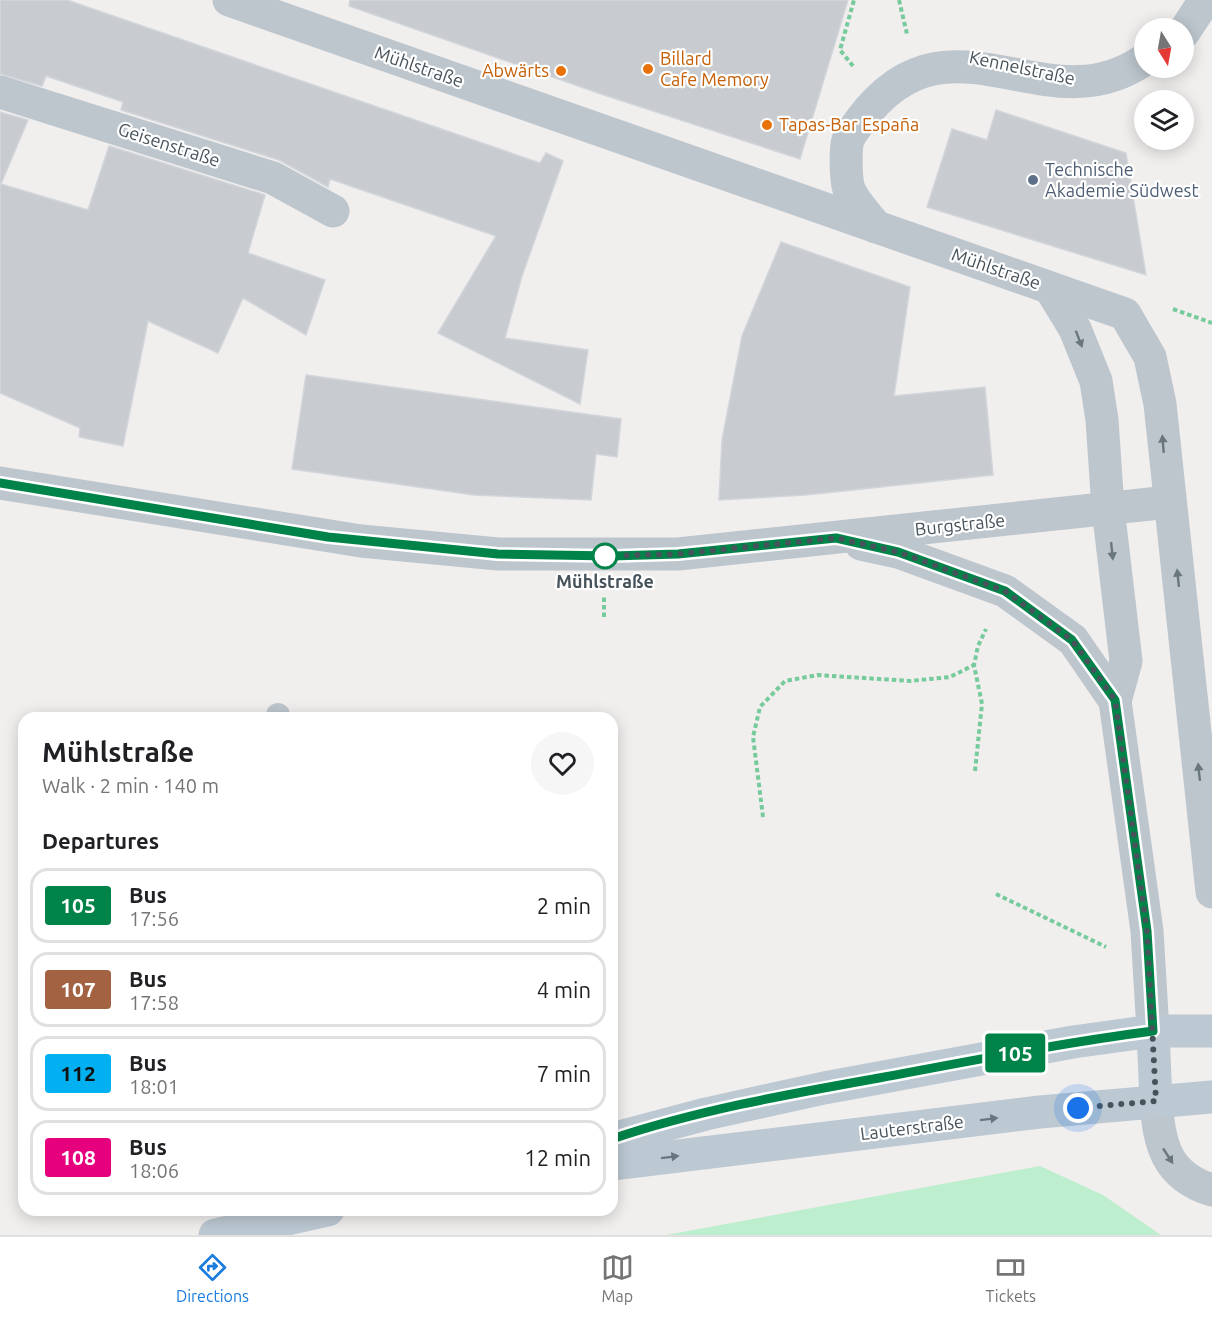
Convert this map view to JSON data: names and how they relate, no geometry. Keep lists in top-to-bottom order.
{
  "streets": {
    "main road": ["Lauterstraße"],
    "street": [
      "Mühlstraße",
      "Kennelstraße",
      "Geisenstraße",
      "Burgstraße"
    ]
  },
  "crossings": [
    ["Mühlstraße", "Kennelstraße"],
    ["Mühlstraße", "Burgstraße"]
  ],
  "places": [
    "Billard Cafe Memory",
    "Abwärts",
    "Tapas-Bar España",
    "Technische Akademie Südwest",
    "Mühlstraße"
  ],
  "lines": ["bus line 105"],
  "north": "bottom",
  "page": {
    "on_map": "105",
    "heading": [
      ["Mühlstraße", "Walk · 2 min · 140 m"],
      "Departures"
    ],
    "list": [
      {
        "mark": "105",
        "name": "Bus",
        "note": "17:56",
        "value": "2 min"
      },
      {
        "mark": "107",
        "name": "Bus",
        "note": "17:58",
        "value": "4 min"
      },
      {
        "mark": "112",
        "name": "Bus",
        "note": "18:01",
        "value": "7 min"
      },
      {
        "mark": "108",
        "name": "Bus",
        "note": "18:06",
        "value": "12 min"
      }
    ],
    "tabs": ["Directions", "Map", "Tickets"]
  }
}
